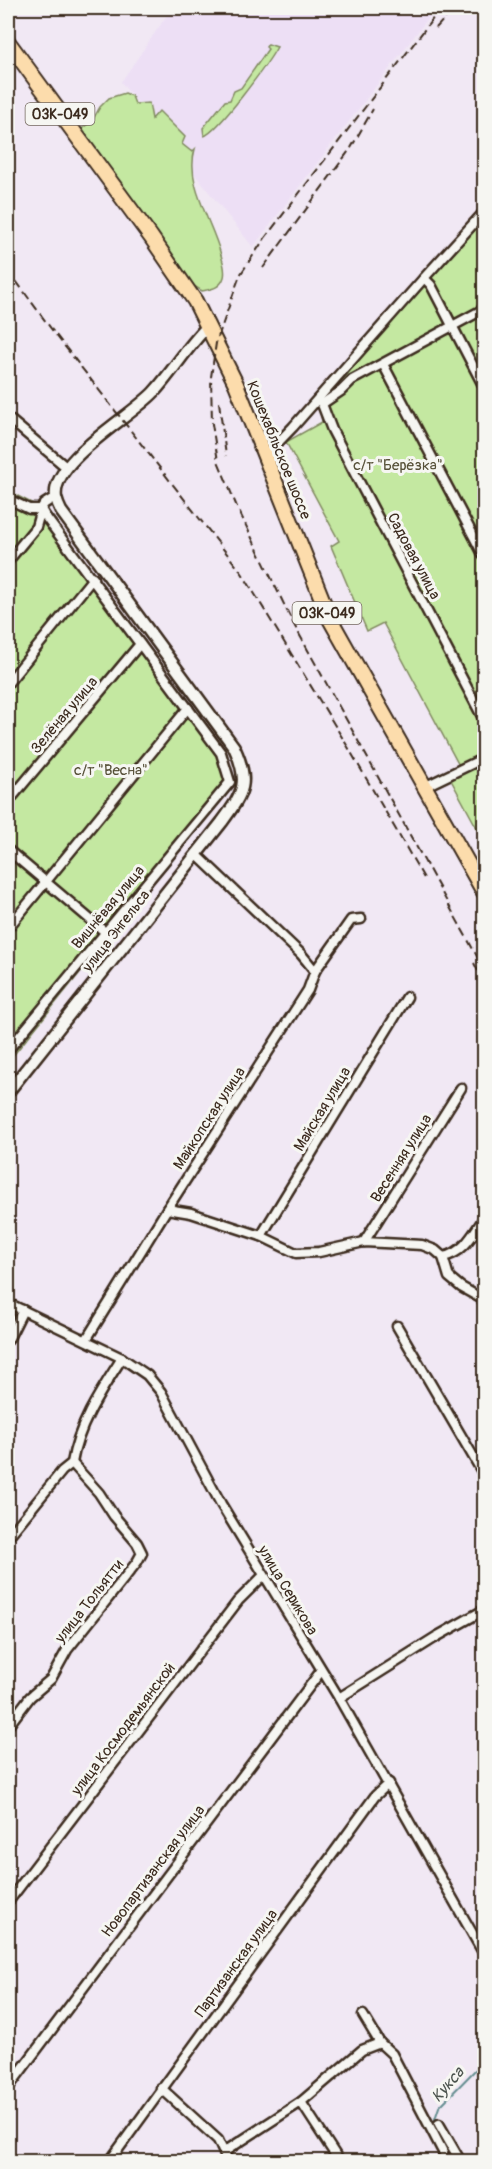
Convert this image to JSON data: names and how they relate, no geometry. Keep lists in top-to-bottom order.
{
  "streets": {
    "main road": ["03К-049", "Кошехабльское шоссе"],
    "street": [
      "Садовая улица",
      "Зелёная улица",
      "Вишнёвая улица",
      "улица Энгельса",
      "Майская улица",
      "Майкопская улица",
      "Весенняя улица",
      "улица Серикова",
      "улица Тольятти",
      "улица Космодемьянской",
      "Новопартизанская улица",
      "Партизанская улица"
    ]
  },
  "crossings": [
    ["Майкопская улица", "улица Серикова"],
    ["улица Серикова", "улица Космодемьянской"],
    ["улица Серикова", "Новопартизанская улица"],
    ["улица Серикова", "Партизанская улица"]
  ],
  "water": ["Кукса"],
  "parks": ["с/т \"Берёзка\"", "с/т \"Весна\""]
}
